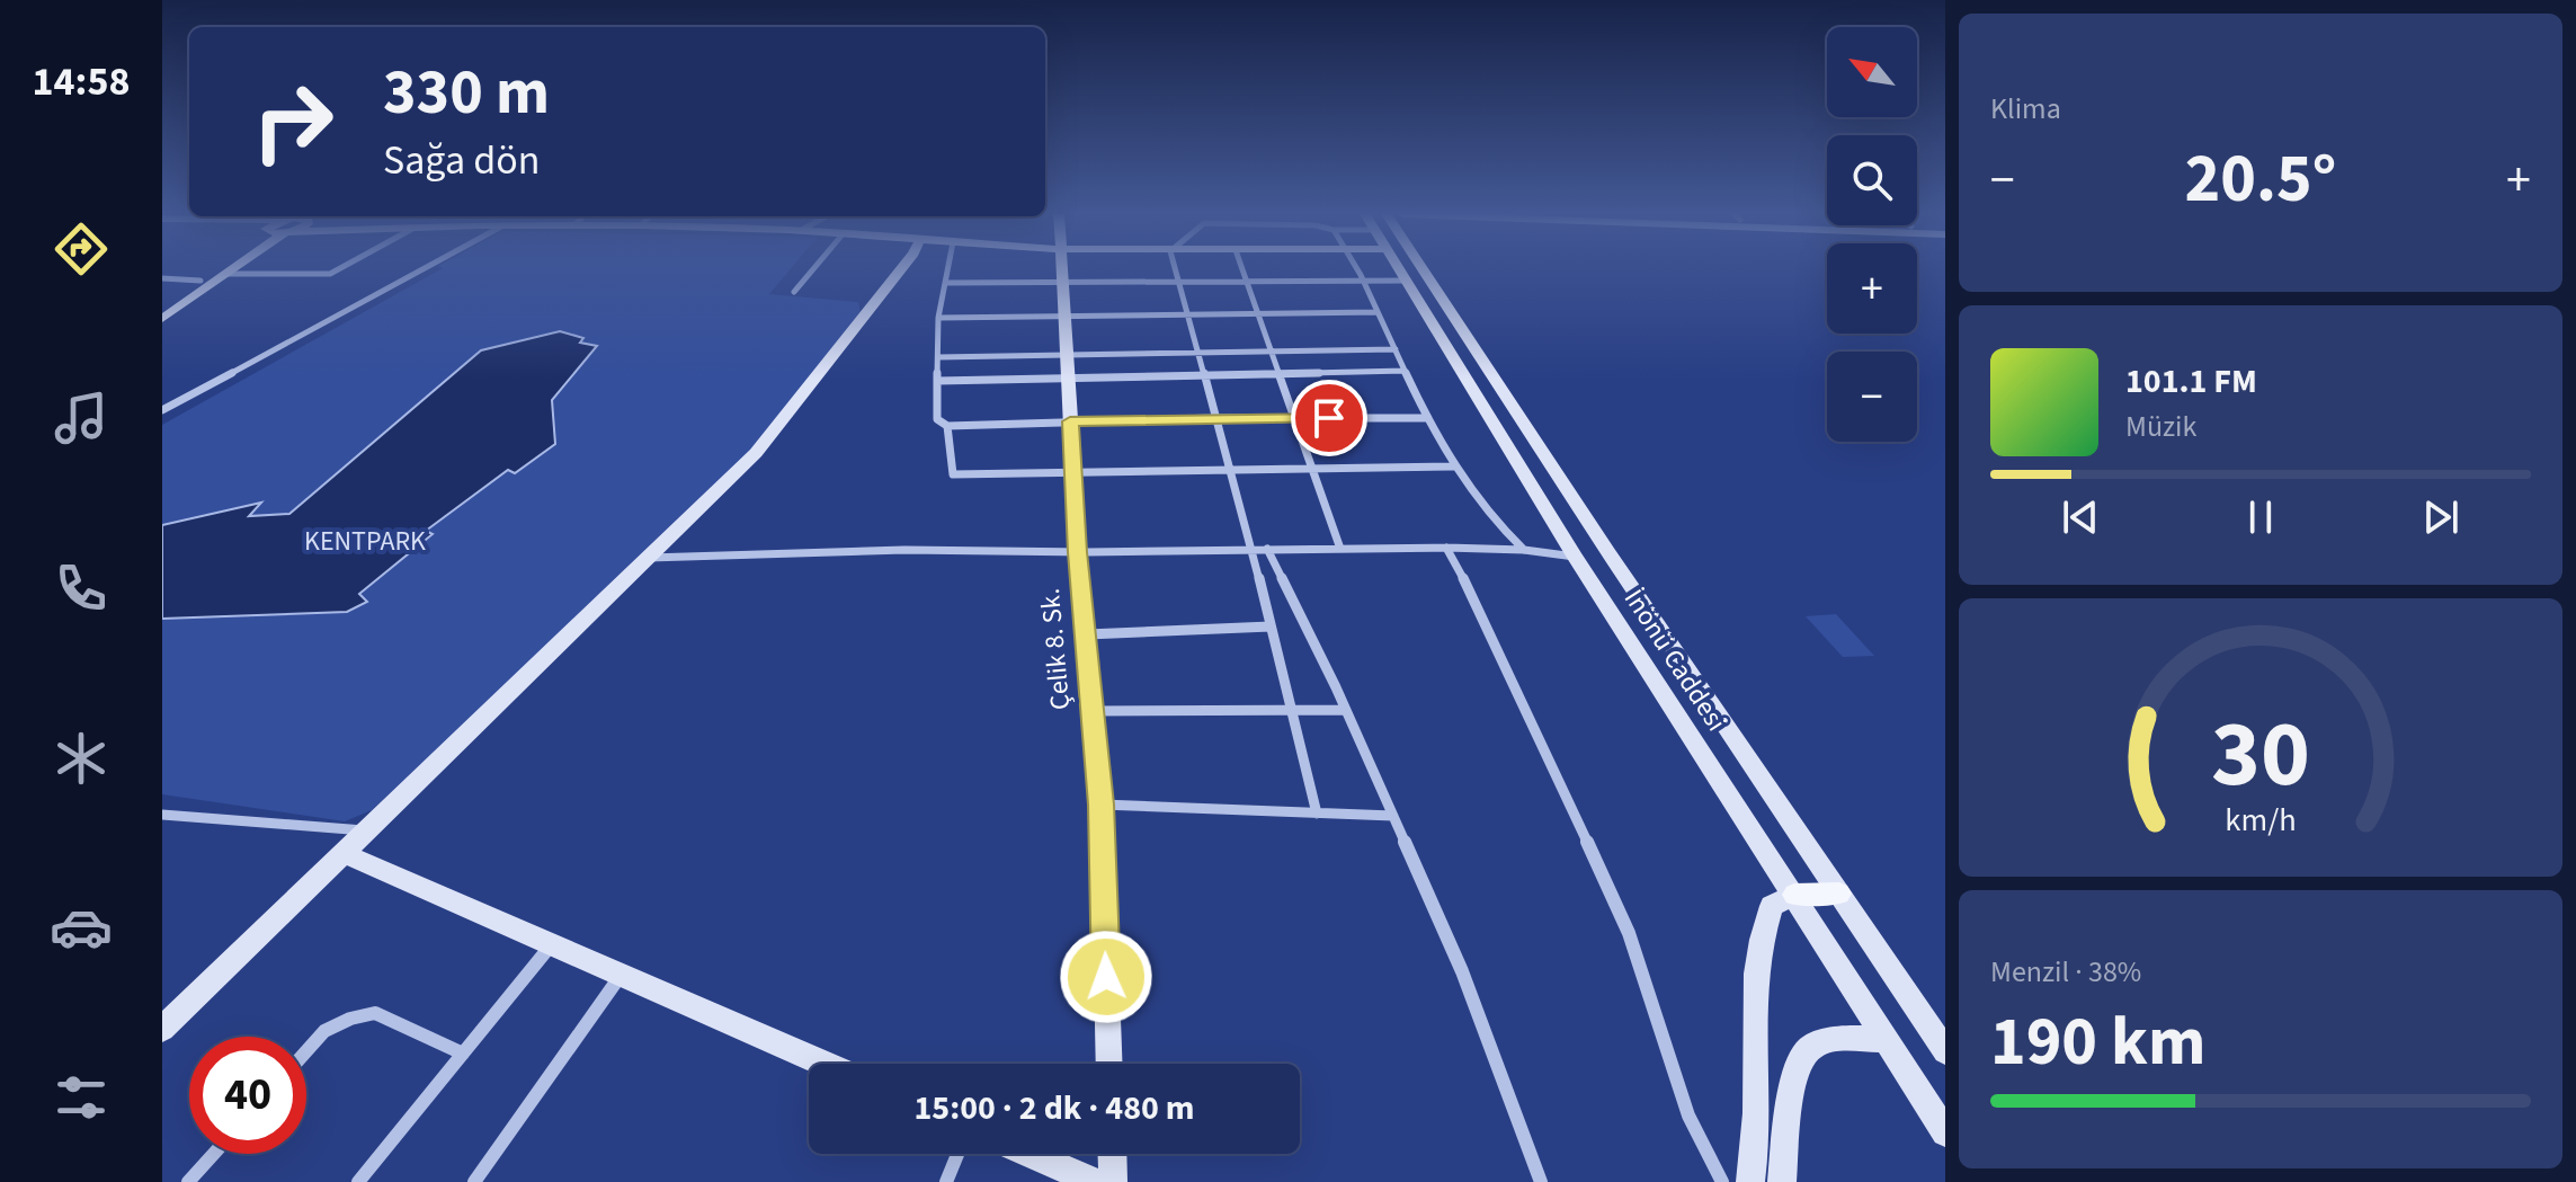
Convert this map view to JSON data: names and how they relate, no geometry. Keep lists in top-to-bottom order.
{
  "streets": {
    "street": ["Çelik 8. Sk.", "İnönü Caddesi"]
  },
  "parks": ["KENTPARK"],
  "north": "top left",
  "page": {
    "tabs": "14:58",
    "tile": [
      "Klima",
      ["Menzil · 38%", "190 km"]
    ],
    "map_buttons": ["+", "−"],
    "turn": ["330 m", "Sağa dön"],
    "heat": ["−", "20.5°", "+"],
    "song": ["101.1 FM", "Müzik"],
    "limit": "40",
    "trip": "15:00 · 2 dk · 480 m",
    "gauge": ["30", "km/h"]
  }
}
